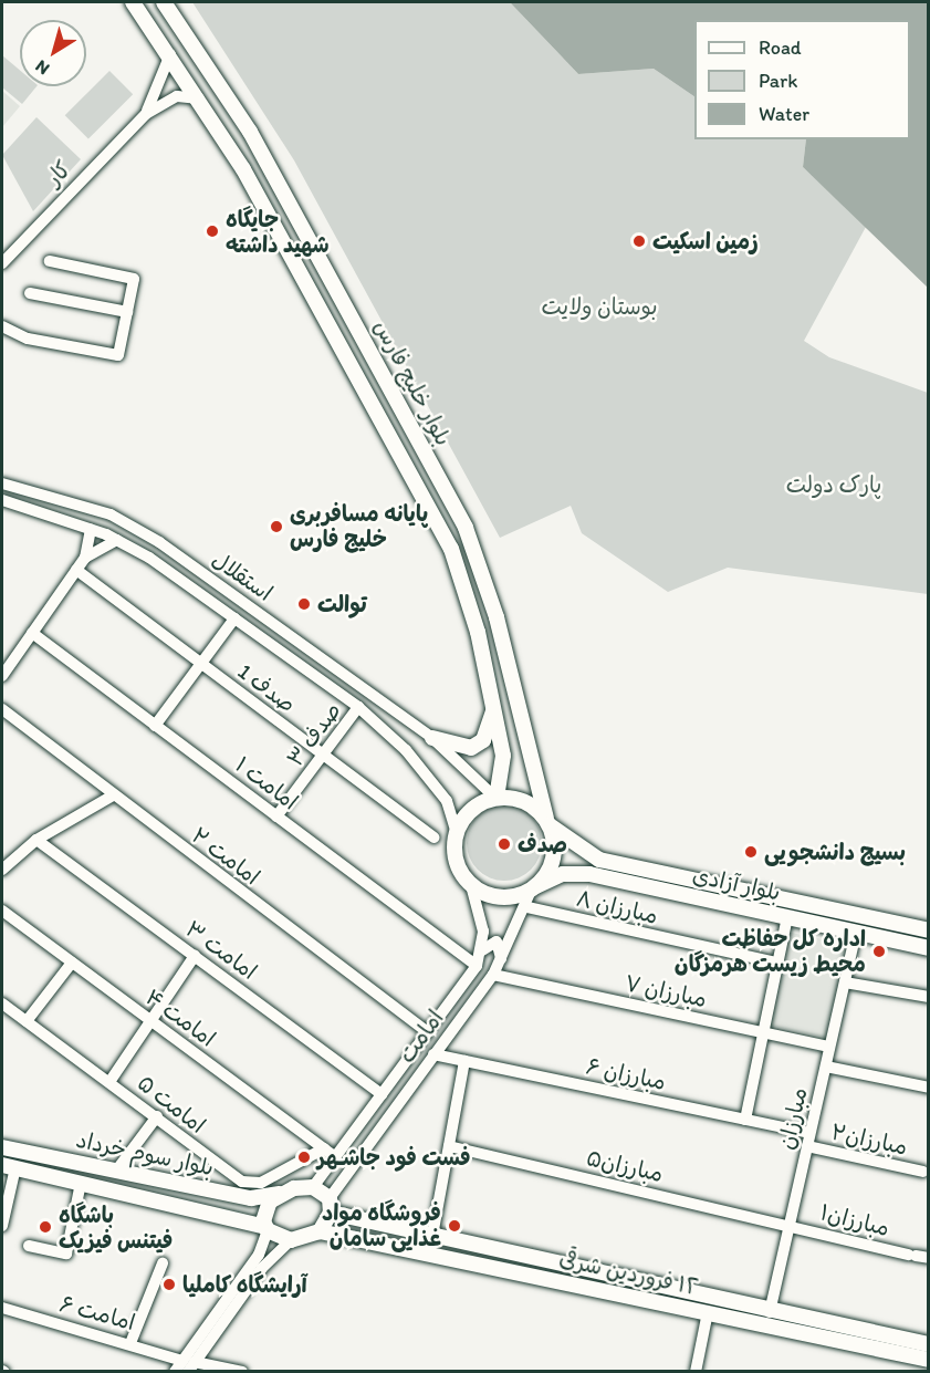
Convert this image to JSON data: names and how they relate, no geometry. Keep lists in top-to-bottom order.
{
  "streets": {
    "main road": [
      "بلوار خلیج فارس",
      "بلوار آزادی",
      "بلوار سوم خرداد",
      "١٢ فروردین شرقی"
    ],
    "street": [
      "کار",
      "استقلال",
      "صدف 1",
      "صدف ۳",
      "امامت ۱",
      "امامت ۲",
      "مبارزان ۸",
      "امامت ۳",
      "مبارزان ۷",
      "امامت ۴",
      "امامت",
      "مبارزان ۶",
      "امامت ۵",
      "مبارزان",
      "مبارزان۲",
      "مبارزان۵",
      "مبارزان۱",
      "امامت ۶"
    ]
  },
  "crossings": [
    ["بلوار خلیج فارس", "استقلال"],
    ["بلوار خلیج فارس", "بلوار آزادی"],
    ["بلوار خلیج فارس", "امامت"],
    ["استقلال", "صدف ۳"],
    ["استقلال", "بلوار آزادی"],
    ["استقلال", "امامت"],
    ["صدف 1", "صدف ۳"],
    ["صدف ۳", "امامت ۱"],
    ["امامت ۱", "امامت"],
    ["امامت ۲", "امامت"],
    ["بلوار آزادی", "امامت"],
    ["بلوار آزادی", "مبارزان"],
    ["مبارزان ۸", "امامت"],
    ["امامت ۳", "امامت"],
    ["مبارزان ۷", "امامت"],
    ["مبارزان ۷", "مبارزان"],
    ["امامت ۴", "امامت"],
    ["امامت ۴", "امامت ۵"],
    ["امامت", "مبارزان ۶"],
    ["امامت", "بلوار سوم خرداد"],
    ["امامت", "١٢ فروردین شرقی"],
    ["مبارزان ۶", "مبارزان"],
    ["مبارزان", "مبارزان۲"],
    ["مبارزان", "مبارزان۵"],
    ["مبارزان", "مبارزان۱"],
    ["مبارزان", "١٢ فروردین شرقی"],
    ["بلوار سوم خرداد", "١٢ فروردین شرقی"],
    ["مبارزان۵", "مبارزان۱"]
  ],
  "parks": ["بوستان ولایت", "پارک دولت"],
  "places": [
    "جایگاه شهید داشته",
    "زمین اسکیت",
    "پایانه مسافربری خلیج فارس",
    "توالت",
    "صدف",
    "بسیج دانشجویی",
    "اداره کل حفاظت محیط زیست هرمزگان",
    "فست فود جاشـهر",
    "فروشگاه مواد غذایی سامان",
    "باشگاه فیتنس فیزیک",
    "آرایشگاه کاملیا"
  ],
  "legend": ["Road", "Park", "Water"],
  "north": "bottom left"
}
